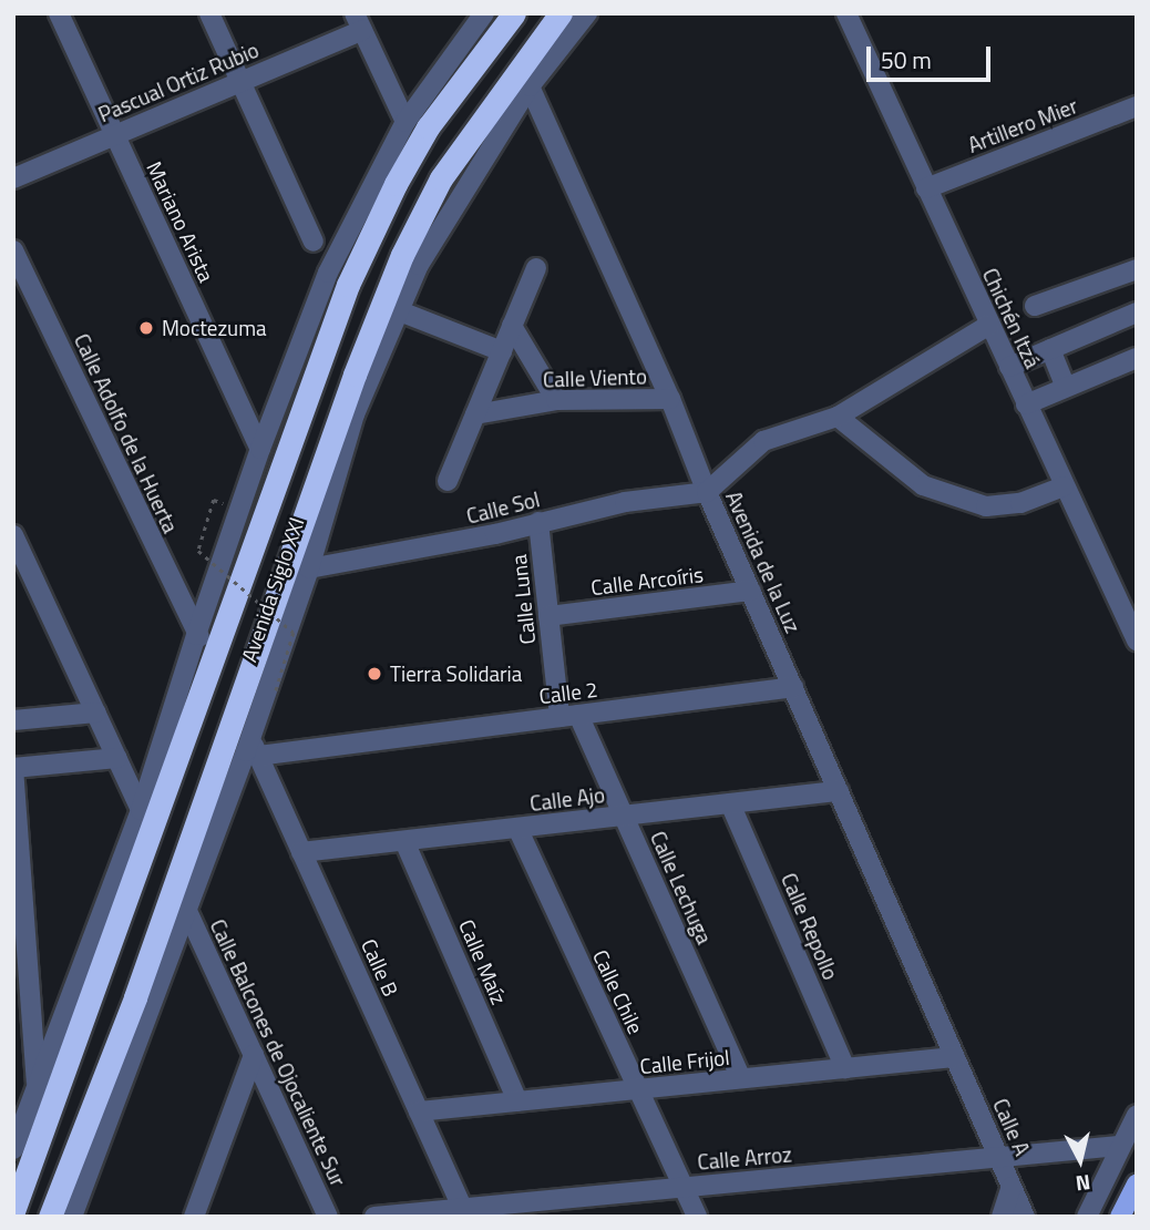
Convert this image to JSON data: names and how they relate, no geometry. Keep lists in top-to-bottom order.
{
  "streets": {
    "highway": ["Avenida Siglo XXI"],
    "street": [
      "Pascual Ortiz Rubio",
      "Artillero Mier",
      "Mariano Arista",
      "Chichén Itzá",
      "Calle Viento",
      "Calle Adolfo de la Huerta",
      "Calle Sol",
      "Avenida de la Luz",
      "Calle Arcoíris",
      "Calle Luna",
      "Calle 2",
      "Calle Ajo",
      "Calle Lechuga",
      "Calle Repollo",
      "Calle Maíz",
      "Calle B",
      "Calle Chile",
      "Calle Balcones de Ojocaliente Sur",
      "Calle Frijol",
      "Calle A",
      "Calle Arroz"
    ]
  },
  "crossings": [
    ["Pascual Ortiz Rubio", "Mariano Arista"],
    ["Artillero Mier", "Chichén Itzá"],
    ["Mariano Arista", "Avenida Siglo XXI"],
    ["Calle Viento", "Avenida de la Luz"],
    ["Calle Adolfo de la Huerta", "Avenida Siglo XXI"],
    ["Calle Sol", "Avenida de la Luz"],
    ["Calle Sol", "Avenida Siglo XXI"],
    ["Calle Sol", "Calle Luna"],
    ["Avenida de la Luz", "Calle Arcoíris"],
    ["Avenida de la Luz", "Avenida Siglo XXI"],
    ["Avenida de la Luz", "Calle 2"],
    ["Avenida de la Luz", "Calle Ajo"],
    ["Avenida de la Luz", "Calle Frijol"],
    ["Avenida de la Luz", "Calle A"],
    ["Calle Arcoíris", "Calle Luna"],
    ["Avenida Siglo XXI", "Calle 2"],
    ["Avenida Siglo XXI", "Calle B"],
    ["Avenida Siglo XXI", "Calle Balcones de Ojocaliente Sur"],
    ["Calle Luna", "Calle 2"],
    ["Calle Luna", "Calle Lechuga"],
    ["Calle 2", "Calle Lechuga"],
    ["Calle 2", "Calle B"],
    ["Calle Ajo", "Calle Lechuga"],
    ["Calle Ajo", "Calle Repollo"],
    ["Calle Ajo", "Calle Maíz"],
    ["Calle Ajo", "Calle B"],
    ["Calle Ajo", "Calle Chile"],
    ["Calle Lechuga", "Calle Frijol"],
    ["Calle Repollo", "Calle Frijol"],
    ["Calle Maíz", "Calle Frijol"],
    ["Calle B", "Calle Frijol"],
    ["Calle B", "Calle Arroz"],
    ["Calle Chile", "Calle Frijol"],
    ["Calle Chile", "Calle Arroz"],
    ["Calle Frijol", "Calle A"],
    ["Calle A", "Calle Arroz"]
  ],
  "places": ["Moctezuma", "Tierra Solidaria"],
  "scale_bar": "50 m",
  "north": "bottom"
}
